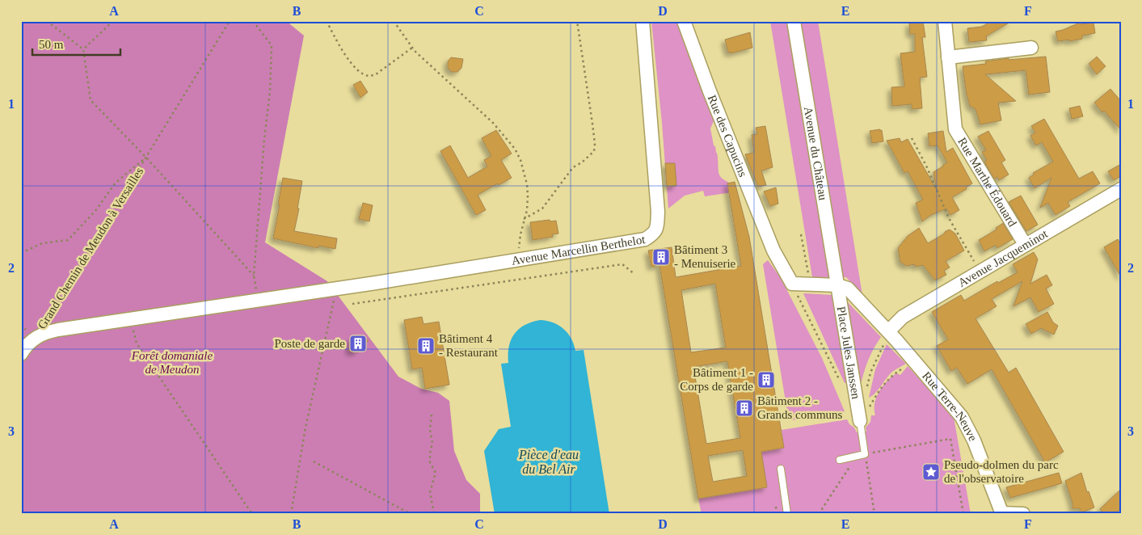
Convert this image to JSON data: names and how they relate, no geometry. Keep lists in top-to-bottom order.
{
  "streets": {
    "street": [
      "Rue des Capucins",
      "Avenue du Château",
      "Rue Marthe Édouard",
      "Grand Chemin de Meudon à Versailles",
      "Avenue Marcellin Berthelot",
      "Avenue Jacqueminot",
      "Place Jules Janssen",
      "Rue Terre-Neuve"
    ]
  },
  "crossings": [
    ["Avenue du Château", "Place Jules Janssen"],
    ["Rue Marthe Édouard", "Avenue Jacqueminot"],
    ["Grand Chemin de Meudon à Versailles", "Avenue Marcellin Berthelot"],
    ["Avenue Jacqueminot", "Place Jules Janssen"],
    ["Avenue Jacqueminot", "Rue Terre-Neuve"],
    ["Place Jules Janssen", "Rue Terre-Neuve"]
  ],
  "water": ["Pièce d'eau du Bel Air"],
  "parks": ["Forêt domaniale de Meudon"],
  "places": {
    "building": [
      "Bâtiment 3 - Menuiserie",
      "Poste de garde",
      "Bâtiment 4 - Restaurant",
      "Bâtiment 1 - Corps de garde",
      "Bâtiment 2 - Grands communs"
    ],
    "place": ["Pseudo-dolmen du parc de l'observatoire"]
  },
  "scale_bar": "50 m",
  "grid": {
    "columns": [
      "A",
      "B",
      "C",
      "D",
      "E",
      "F"
    ],
    "rows": ["1", "2", "3"]
  }
}
